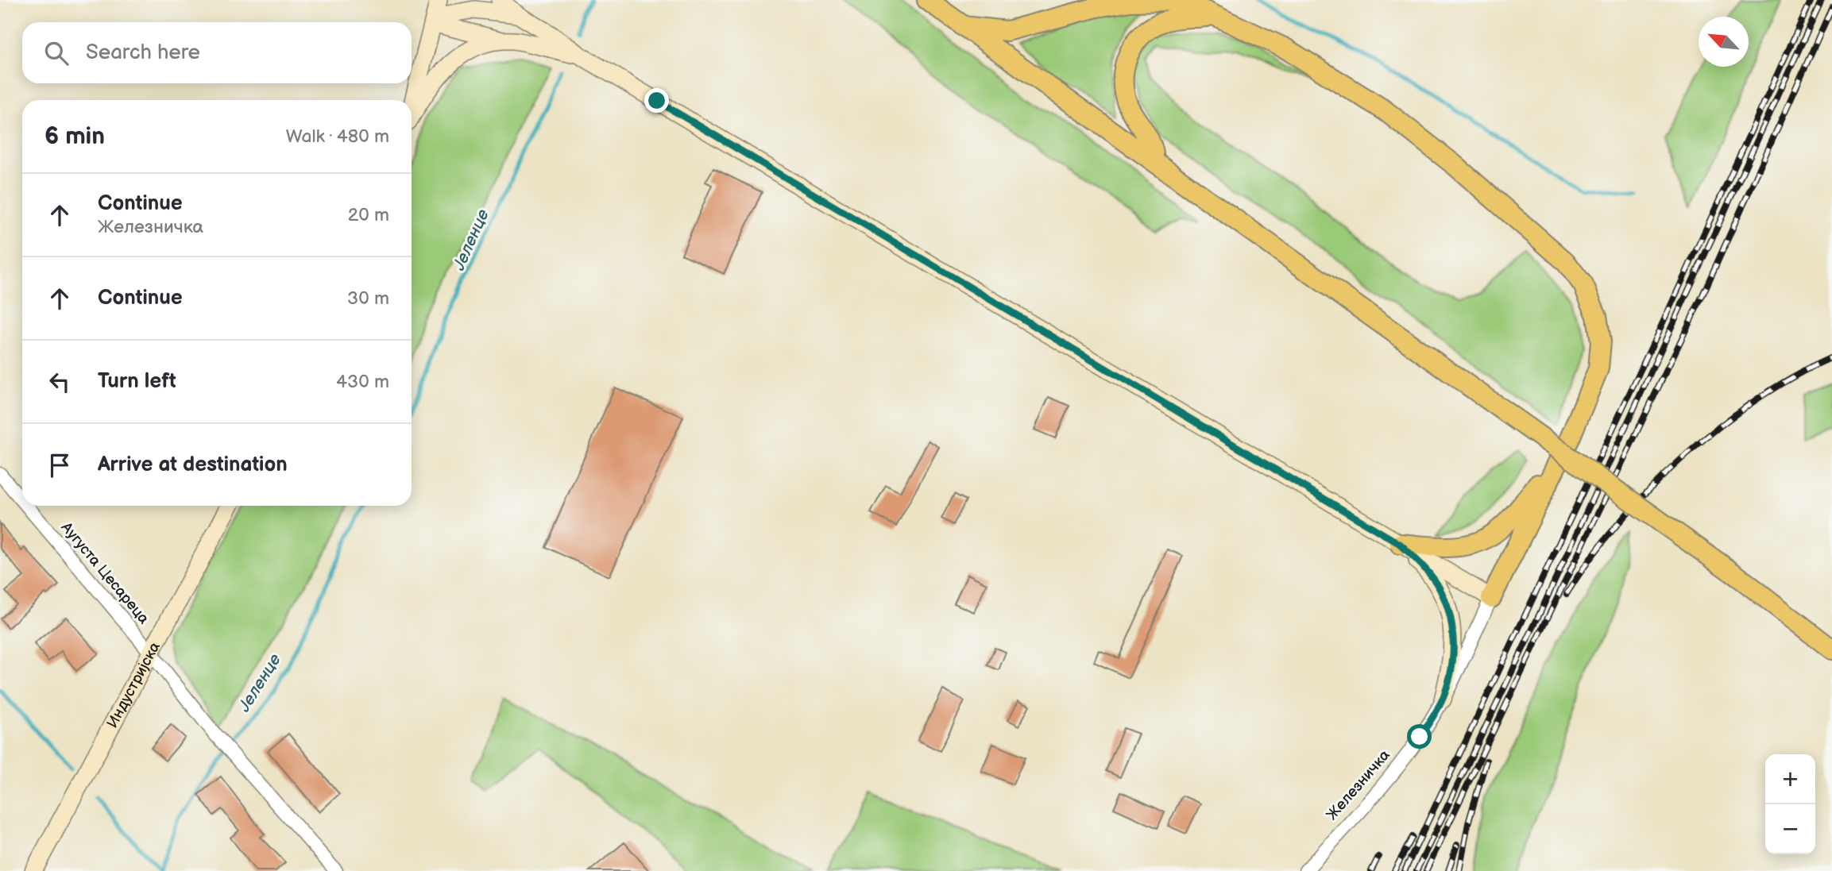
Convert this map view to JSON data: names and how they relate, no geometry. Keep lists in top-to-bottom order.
{
  "streets": {
    "main road": ["Индустријска"],
    "street": ["Аугуста Цесареца", "Железничка"]
  },
  "crossings": [
    ["Аугуста Цесареца", "Индустријска"]
  ],
  "water": ["Јеленце"],
  "north": "top left",
  "page": {
    "search": "Search here",
    "heading": ["6 min", "Walk · 480 m"],
    "list": [
      ["Continue", "Железничка", "20 m"],
      ["Continue", "30 m"],
      ["Turn left", "430 m"],
      "Arrive at destination"
    ],
    "map_buttons": ["+", "−"]
  }
}
